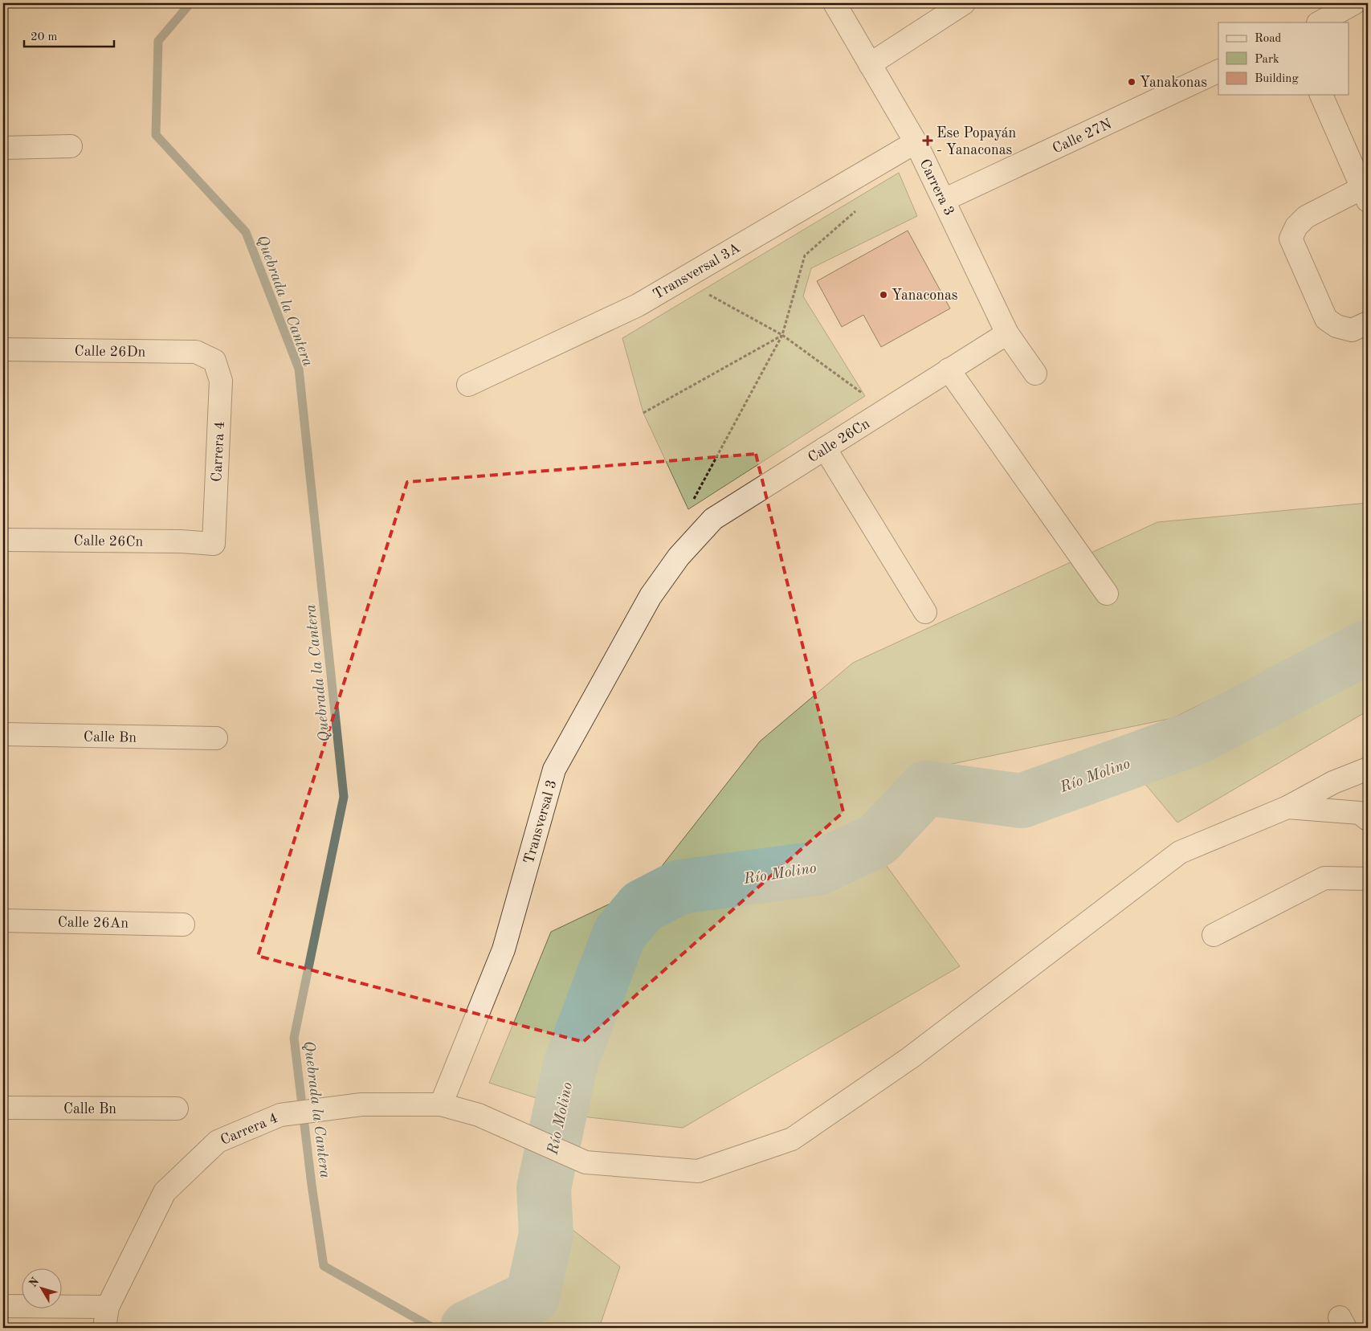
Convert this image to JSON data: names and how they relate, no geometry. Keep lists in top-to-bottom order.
{
  "streets": {
    "street": [
      "Calle 27N",
      "Carrera 3",
      "Transversal 3A",
      "Calle 26Dn",
      "Calle 26Cn",
      "Carrera 4",
      "Calle Bn",
      "Transversal 3",
      "Calle 26An"
    ]
  },
  "crossings": [
    ["Calle 27N", "Carrera 3"],
    ["Carrera 3", "Transversal 3A"],
    ["Carrera 3", "Calle 26Cn"],
    ["Calle 26Dn", "Carrera 4"],
    ["Calle 26Cn", "Carrera 4"],
    ["Calle 26Cn", "Transversal 3"],
    ["Carrera 4", "Transversal 3"]
  ],
  "water": ["Quebrada la Cantera", "Río Molino"],
  "places": {
    "other": ["Yanakonas", "Yanaconas"],
    "health": ["Ese Popayán - Yanaconas"]
  },
  "legend": ["Road", "Park", "Building"],
  "scale_bar": "20 m",
  "north": "top left"
}
